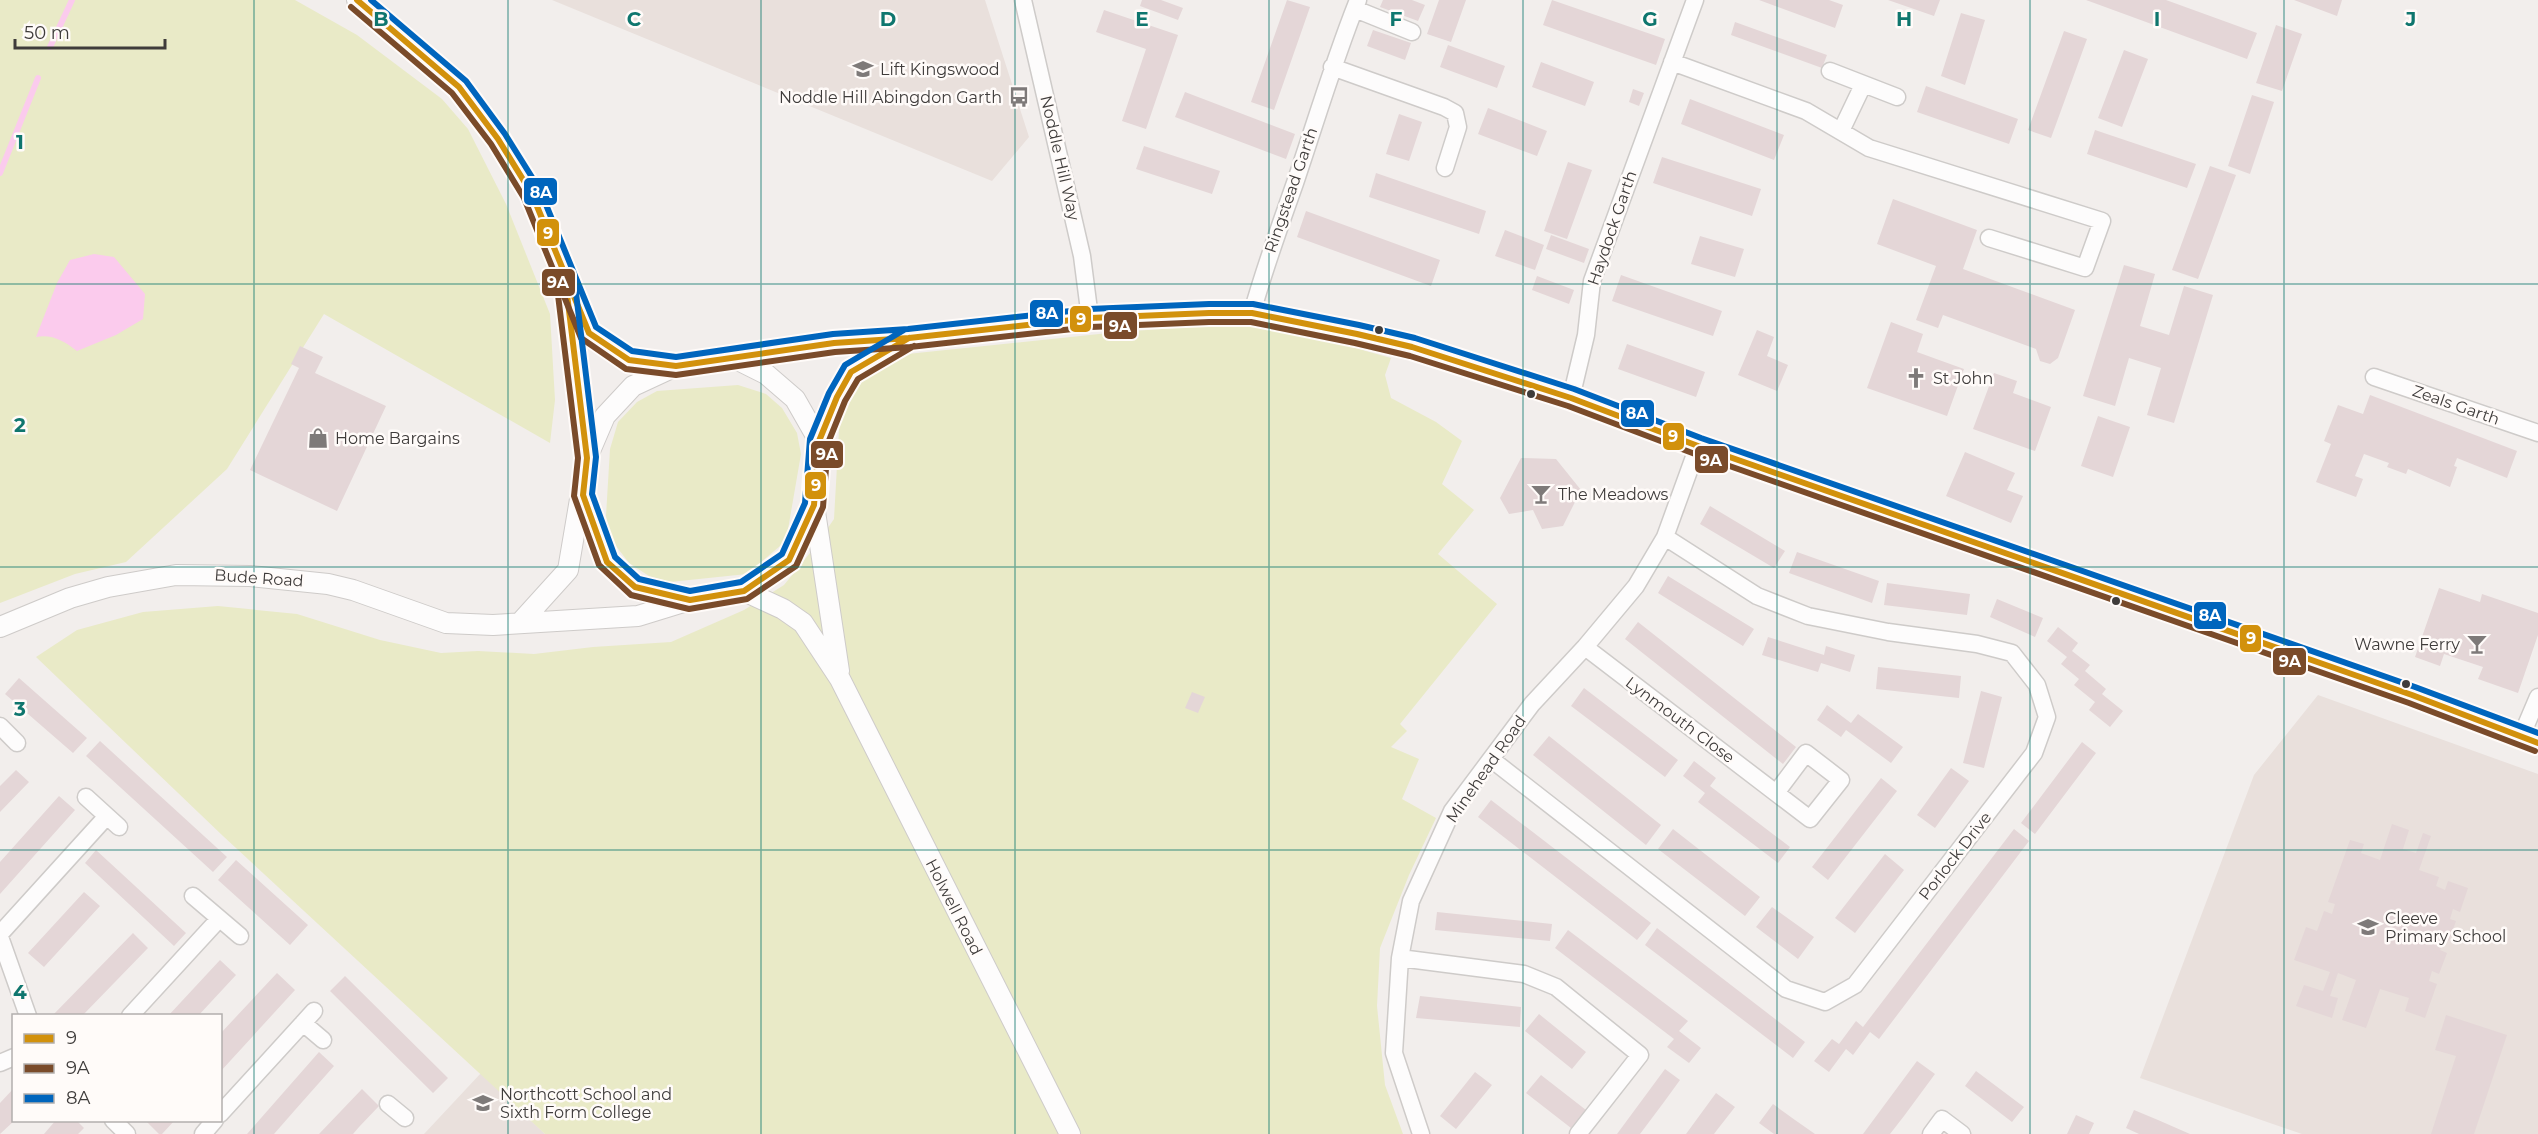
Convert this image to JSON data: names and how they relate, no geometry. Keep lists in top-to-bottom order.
{
  "streets": {
    "street": [
      "Noddle Hill Way",
      "Ringstead Garth",
      "Haydock Garth",
      "Zeals Garth",
      "Bude Road",
      "Lynmouth Close",
      "Minehead Road",
      "Porlock Drive",
      "Holwell Road"
    ]
  },
  "crossings": [
    ["Bude Road", "Holwell Road"],
    ["Lynmouth Close", "Minehead Road"],
    ["Minehead Road", "Porlock Drive"]
  ],
  "places": {
    "school or university": ["Lift Kingswood", "Cleeve Primary School", "Northcott School and Sixth Form College"],
    "bus stop": ["Noddle Hill Abingdon Garth"],
    "church": ["St John"],
    "shop": ["Home Bargains"],
    "bar": ["The Meadows", "Wawne Ferry"]
  },
  "lines": ["transit line 9", "transit line 8A", "transit line 9A"],
  "legend": ["9", "9A", "8A"],
  "scale_bar": "50 m",
  "grid": {
    "columns": [
      "B",
      "C",
      "D",
      "E",
      "F",
      "G",
      "H",
      "I",
      "J"
    ],
    "rows": [
      "1",
      "2",
      "3",
      "4"
    ]
  }
}
